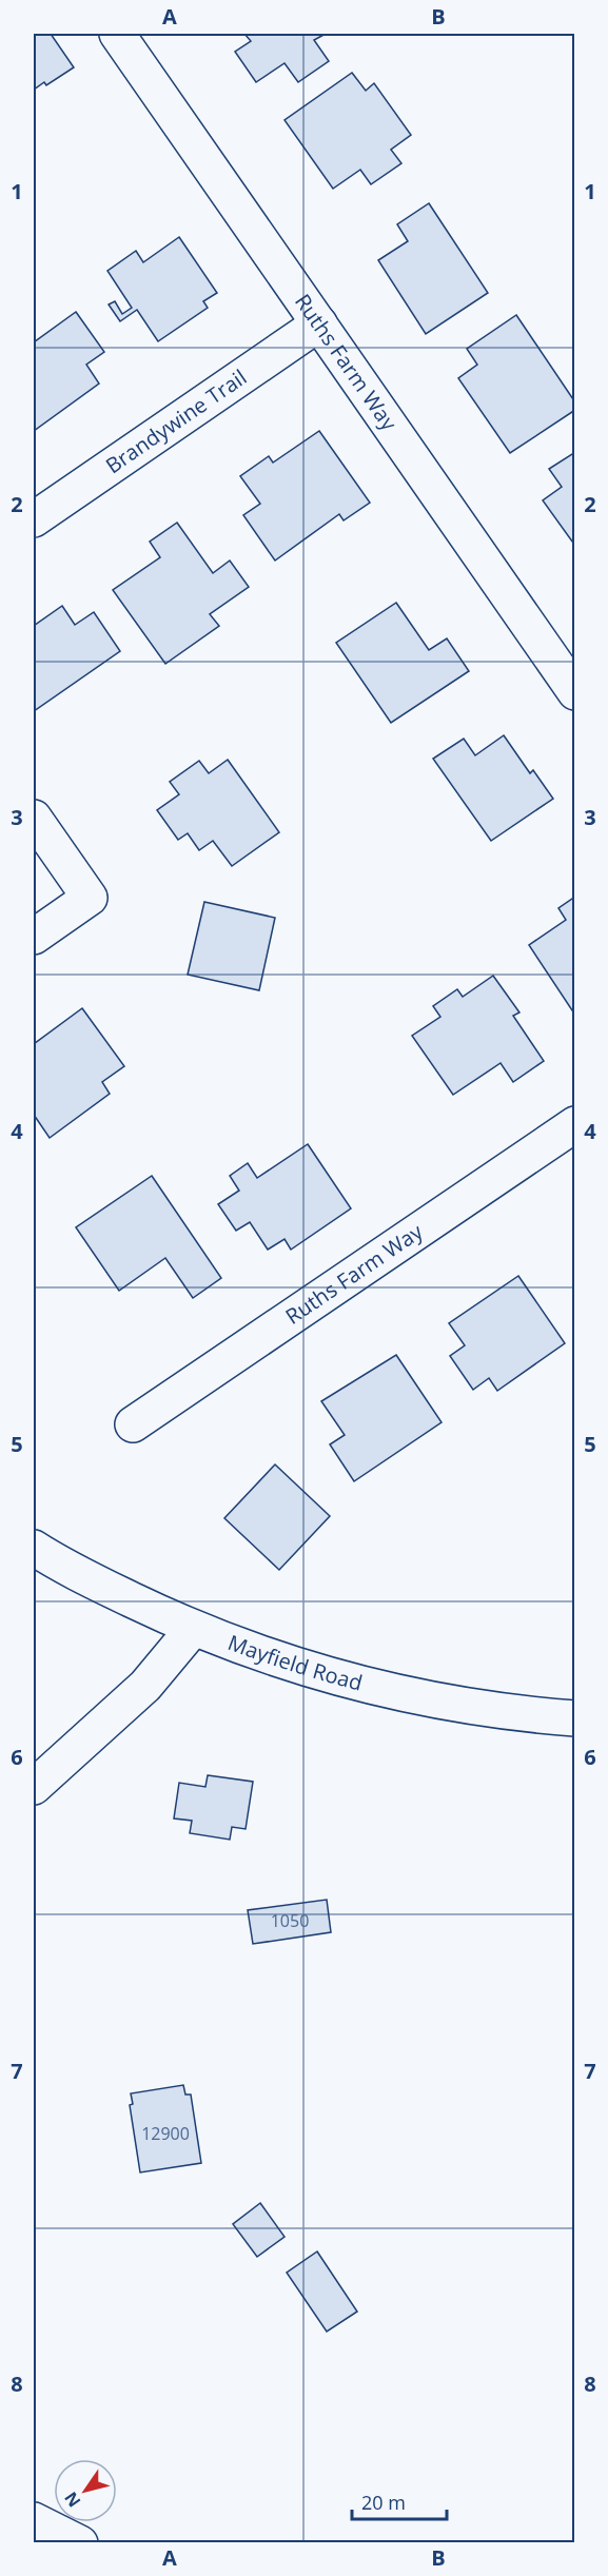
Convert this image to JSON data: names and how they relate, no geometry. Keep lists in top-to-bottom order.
{
  "streets": {
    "street": ["Ruths Farm Way", "Brandywine Trail", "Mayfield Road"]
  },
  "crossings": [
    ["Ruths Farm Way", "Brandywine Trail"]
  ],
  "house_numbers": ["1050", "12900"],
  "scale_bar": "20 m",
  "north": "bottom left",
  "grid": {
    "columns": ["A", "B"],
    "rows": [
      "1",
      "2",
      "3",
      "4",
      "5",
      "6",
      "7",
      "8"
    ]
  }
}
